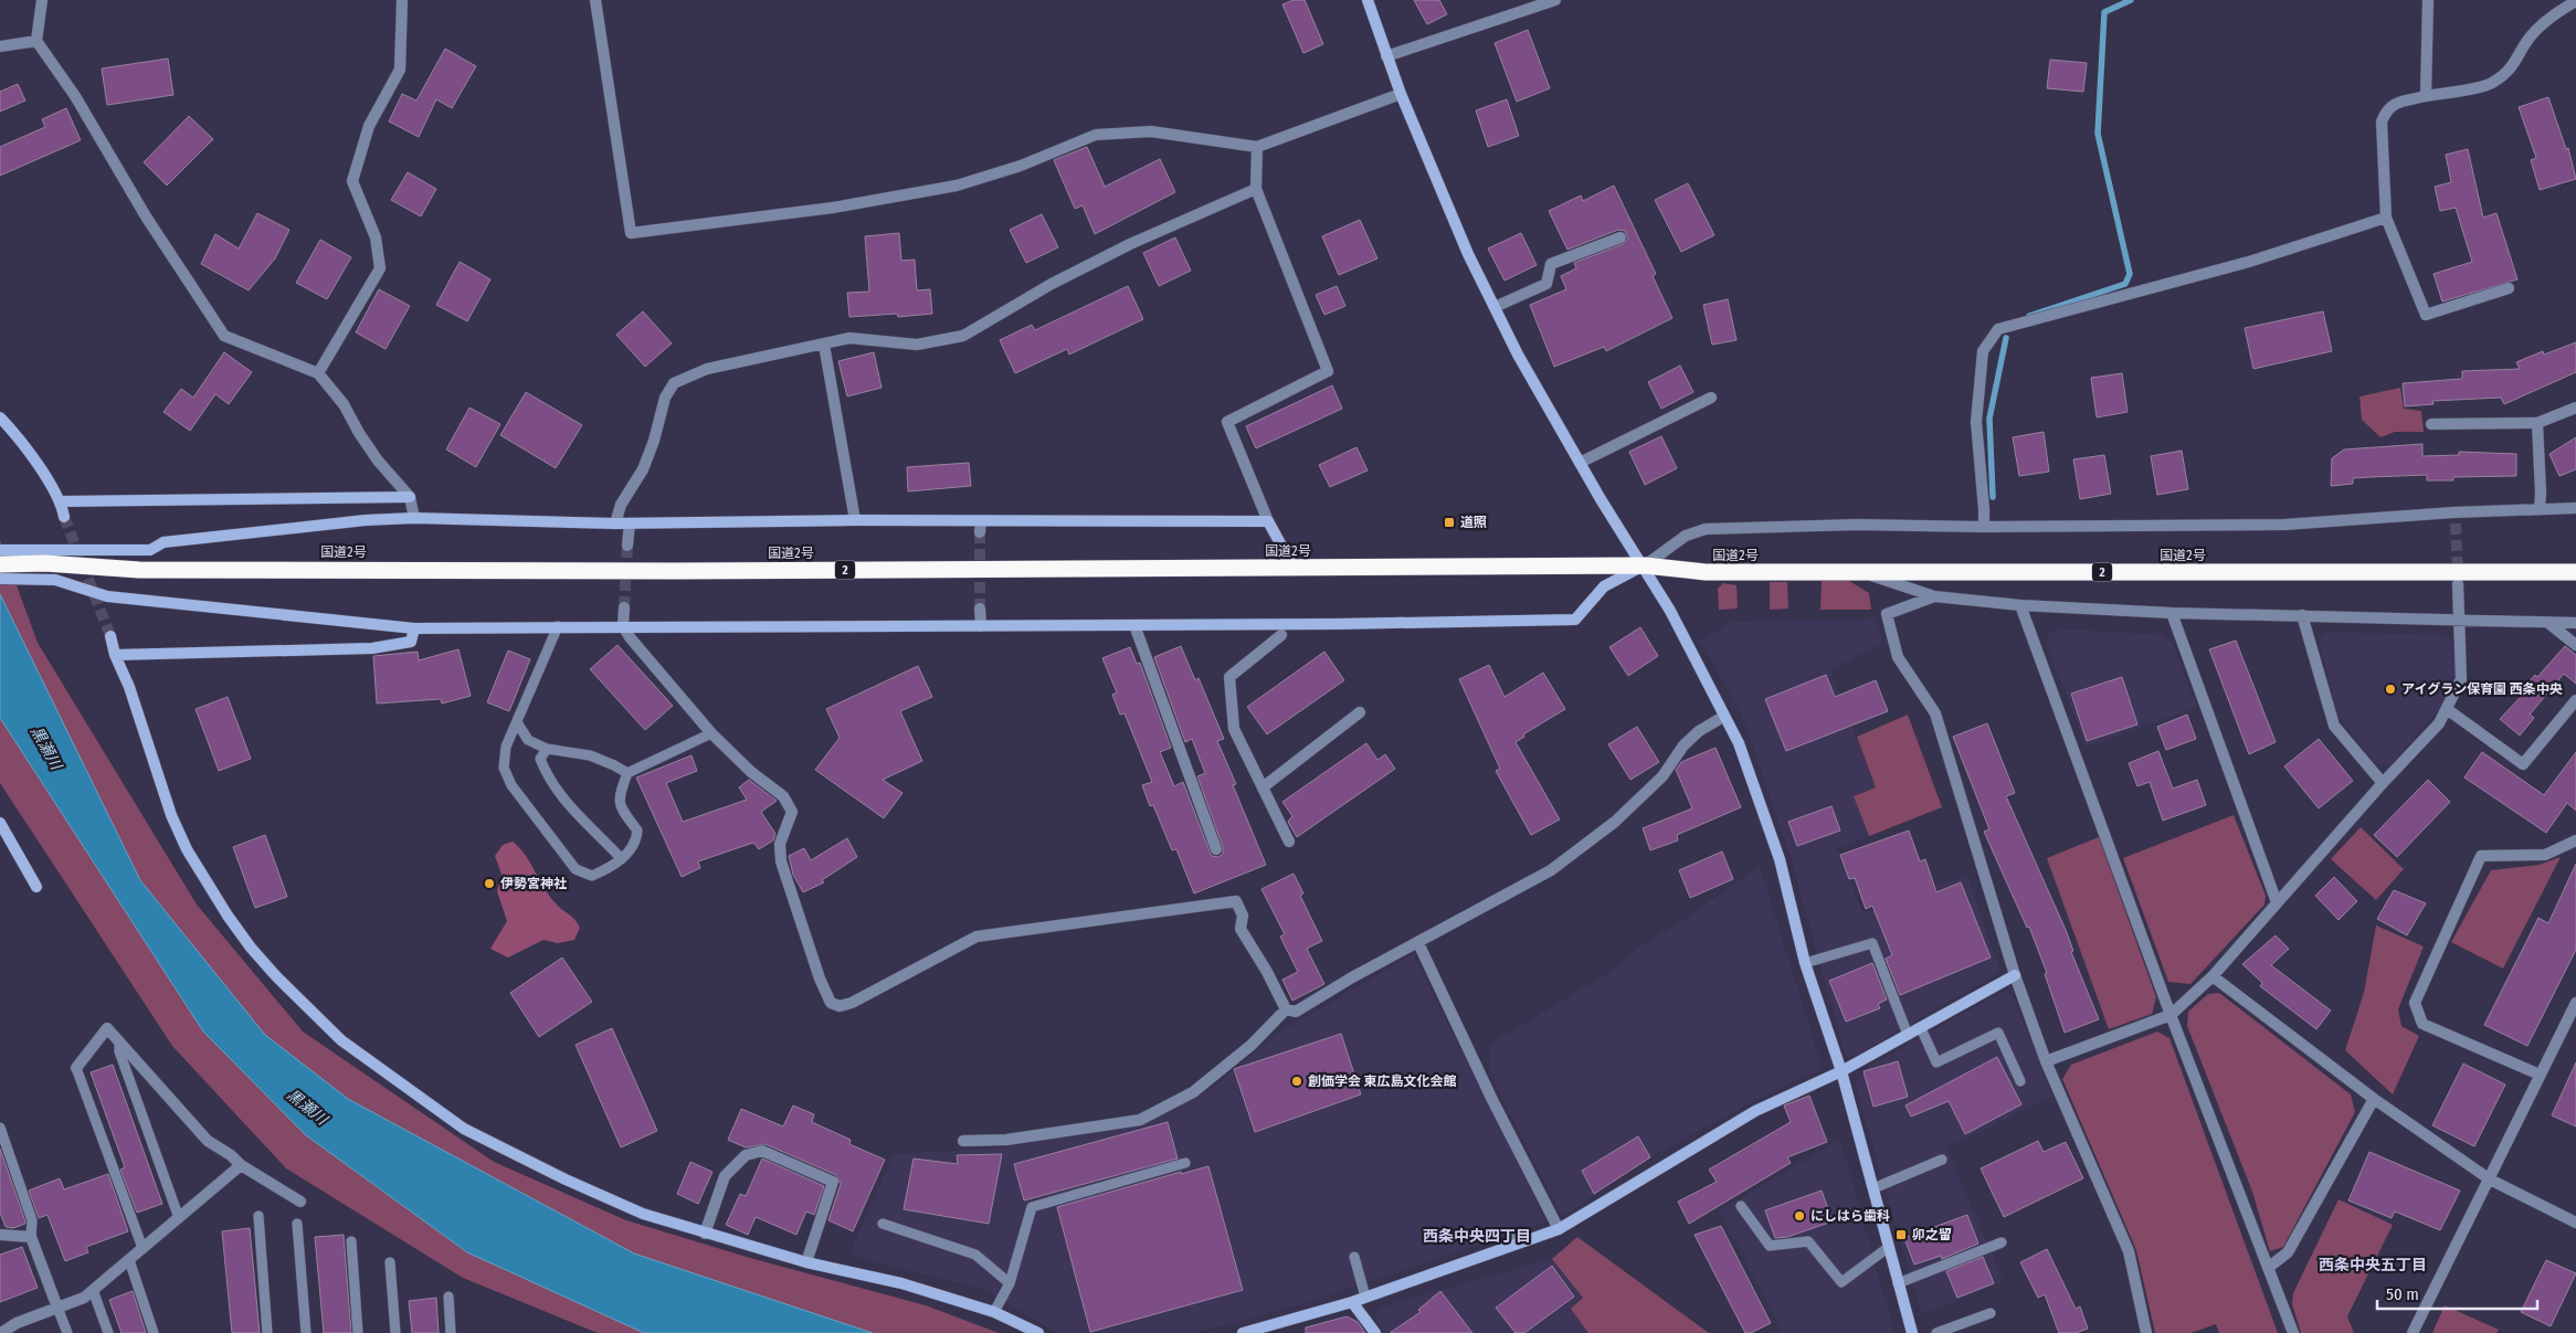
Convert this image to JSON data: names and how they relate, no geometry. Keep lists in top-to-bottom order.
{
  "streets": {
    "highway": ["国道2号", "2"]
  },
  "districts": ["西条中央四丁目", "西条中央五丁目"],
  "water": ["黒瀬川"],
  "places": {
    "transit": ["道照", "卯之留"],
    "other": [
      "アイグラン保育園 西条中央",
      "伊勢宮神社",
      "創価学会 東広島文化会館",
      "にしはら歯科"
    ]
  },
  "scale_bar": "50 m"
}
